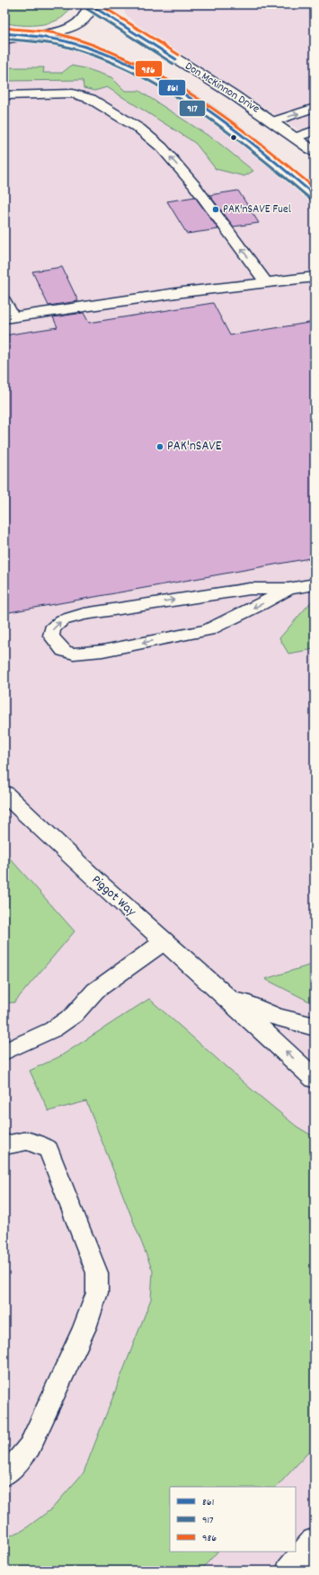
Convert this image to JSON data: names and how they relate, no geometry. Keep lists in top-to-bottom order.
{
  "streets": {
    "main road": ["Don McKinnon Drive", "Piggot Way"]
  },
  "places": ["PAK'nSAVE Fuel", "PAK'nSAVE"],
  "lines": ["transit line 861", "transit line 986", "transit line 917"],
  "legend": ["861", "917", "986"]
}
